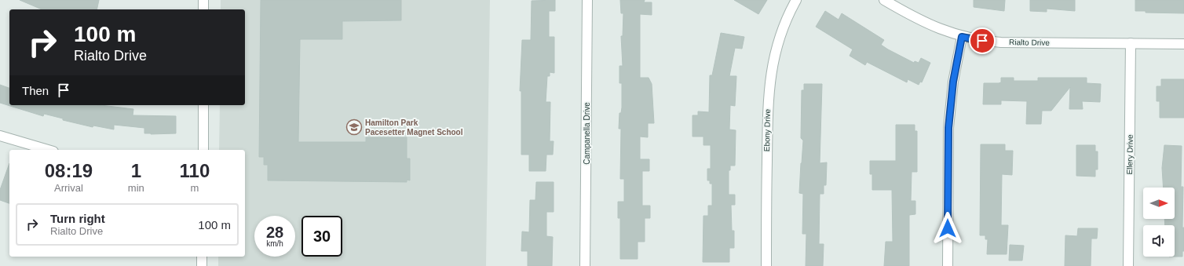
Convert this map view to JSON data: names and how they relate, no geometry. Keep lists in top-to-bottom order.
{
  "streets": {
    "street": [
      "Rialto Drive",
      "Ebony Drive",
      "Campanella Drive",
      "Ellery Drive"
    ]
  },
  "crossings": [
    ["Rialto Drive", "Ellery Drive"]
  ],
  "places": {
    "school or university": ["Hamilton Park Pacesetter Magnet School"]
  },
  "north": "right",
  "page": {
    "turn": ["100 m", "Rialto Drive"],
    "then": "Then",
    "eta": [
      "08:19",
      "Arrival",
      "1",
      "min",
      "110",
      "m"
    ],
    "list": [
      {
        "name": "Turn right",
        "note": "Rialto Drive",
        "value": "100 m"
      }
    ],
    "speed": "28 km/h",
    "limit": "30"
  }
}
